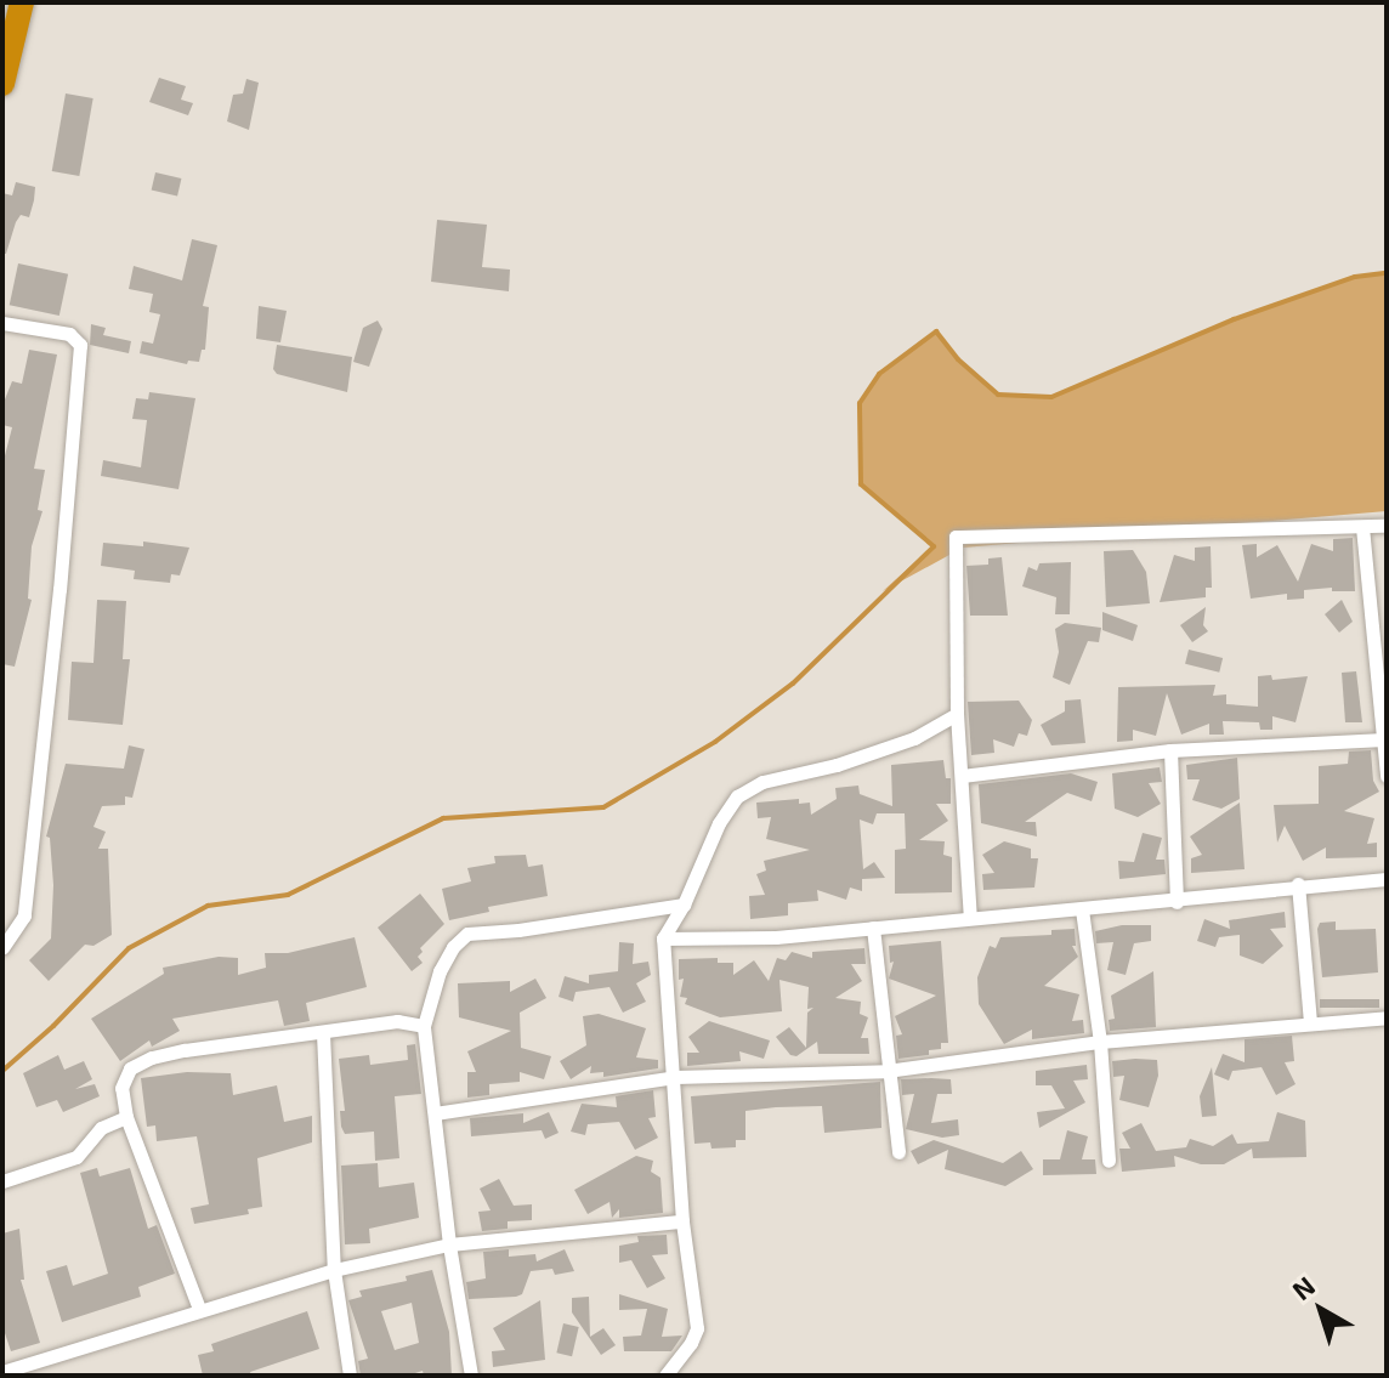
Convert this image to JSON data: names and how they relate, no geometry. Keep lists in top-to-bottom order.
{
  "north": "top left"
}
